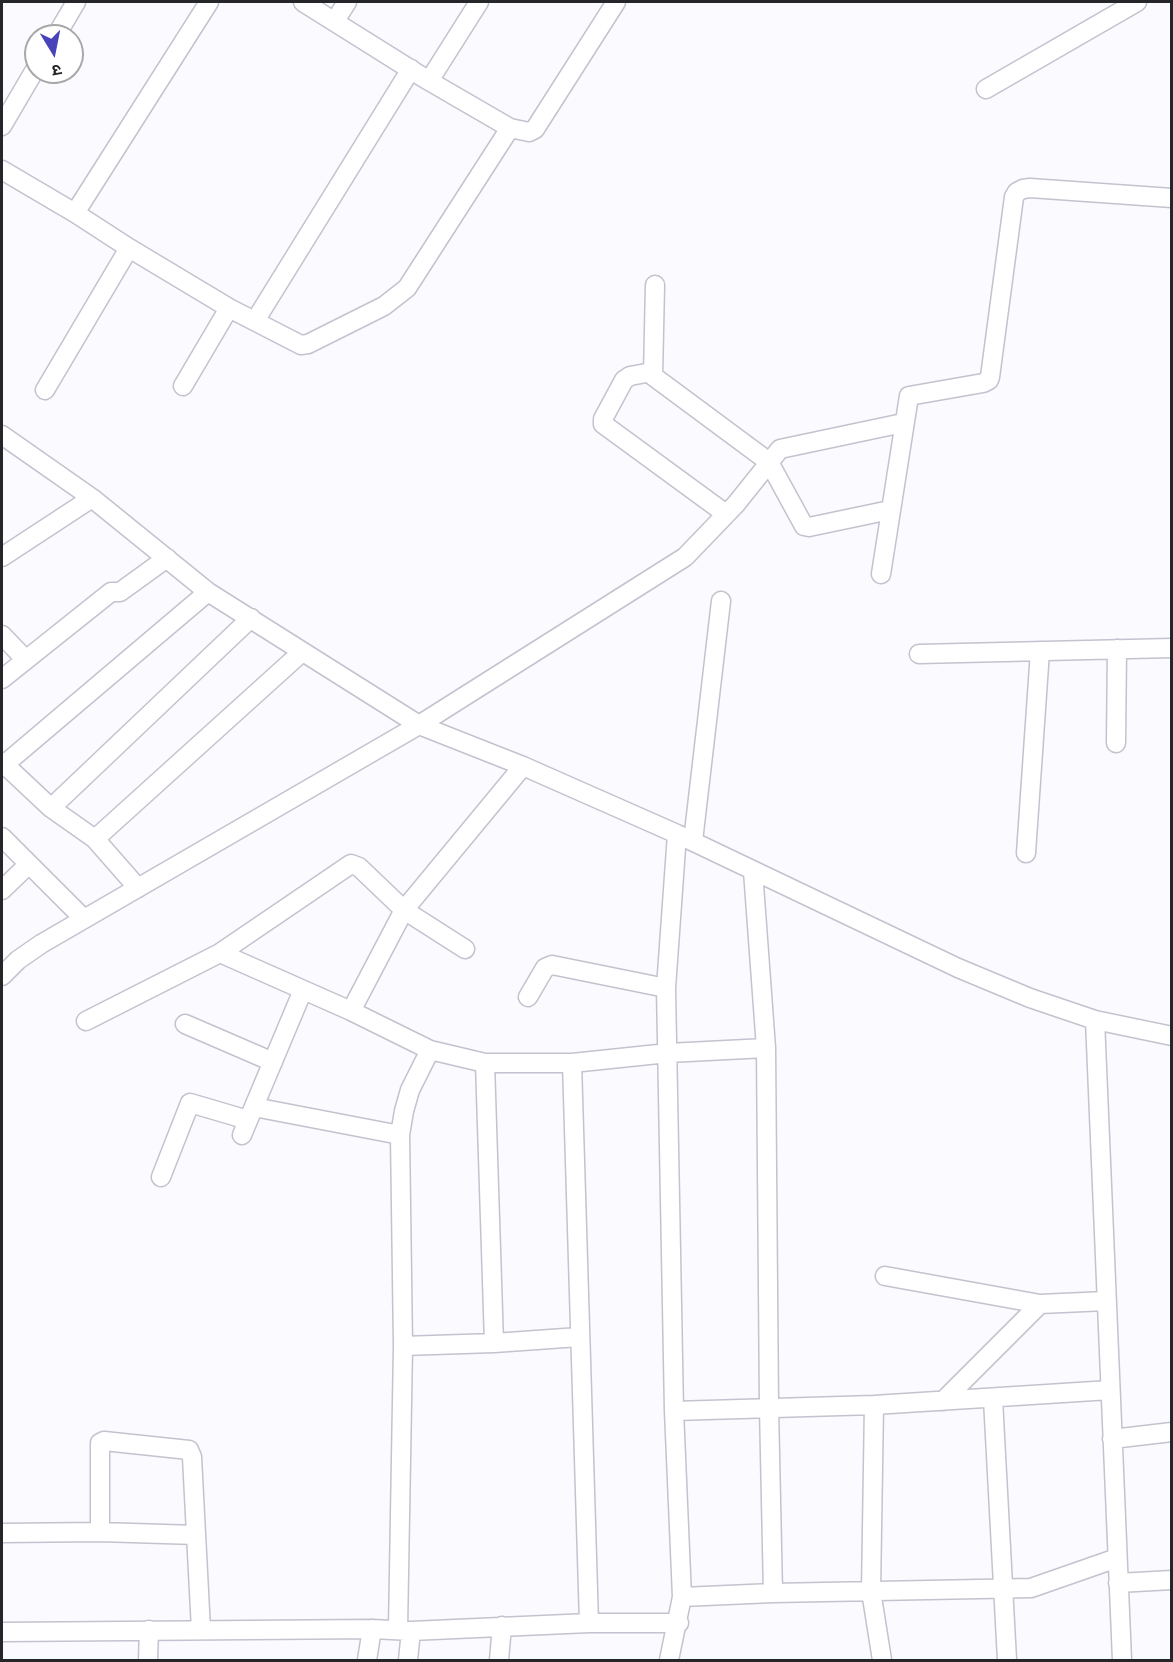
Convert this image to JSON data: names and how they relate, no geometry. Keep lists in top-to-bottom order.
{
  "north": "bottom"
}
